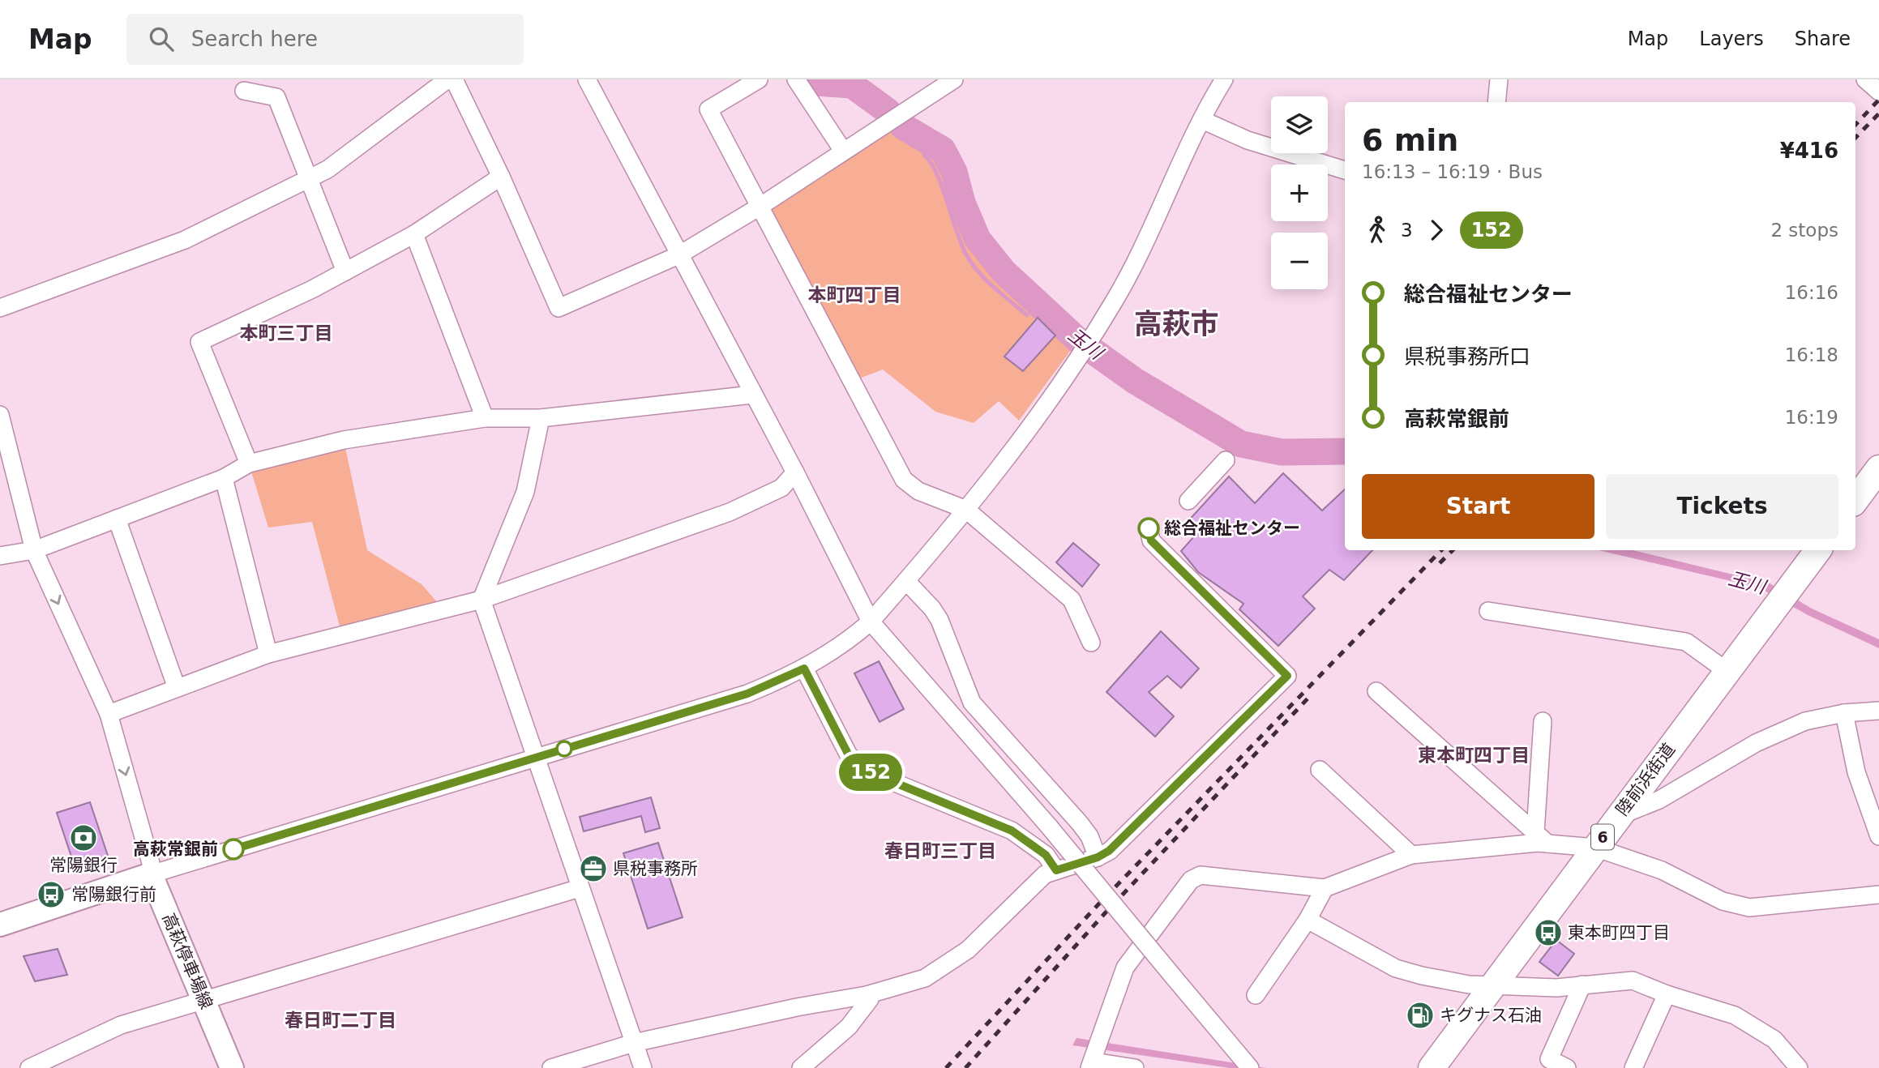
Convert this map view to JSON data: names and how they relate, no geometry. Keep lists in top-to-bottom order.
{
  "streets": {
    "highway": ["陸前浜街道", "6"],
    "main road": ["高萩停車場線"]
  },
  "districts": [
    "本町四丁目",
    "高萩市",
    "本町三丁目",
    "東本町四丁目",
    "春日町三丁目",
    "春日町二丁目"
  ],
  "water": ["玉川"],
  "places": {
    "other": ["総合福祉センター", "高萩常銀前"],
    "bank": ["常陽銀行"],
    "office": ["県税事務所"],
    "bus stop": ["常陽銀行前", "東本町四丁目"],
    "fuel station": ["キグナス石油"]
  },
  "lines": ["bus line 152"],
  "page": {
    "header": "Map",
    "search": "Search here",
    "nav": ["Map", "Layers", "Share"],
    "on_map": "152",
    "map_buttons": ["+", "−"],
    "heading": ["6 min", "16:13 – 16:19 · Bus", "¥416"],
    "legs": ["3", "152", "2 stops"],
    "list": [
      {
        "name": "総合福祉センター",
        "value": "16:16"
      },
      {
        "name": "県税事務所口",
        "value": "16:18"
      },
      {
        "name": "高萩常銀前",
        "value": "16:19"
      }
    ],
    "buttons": ["Start", "Tickets"]
  }
}
